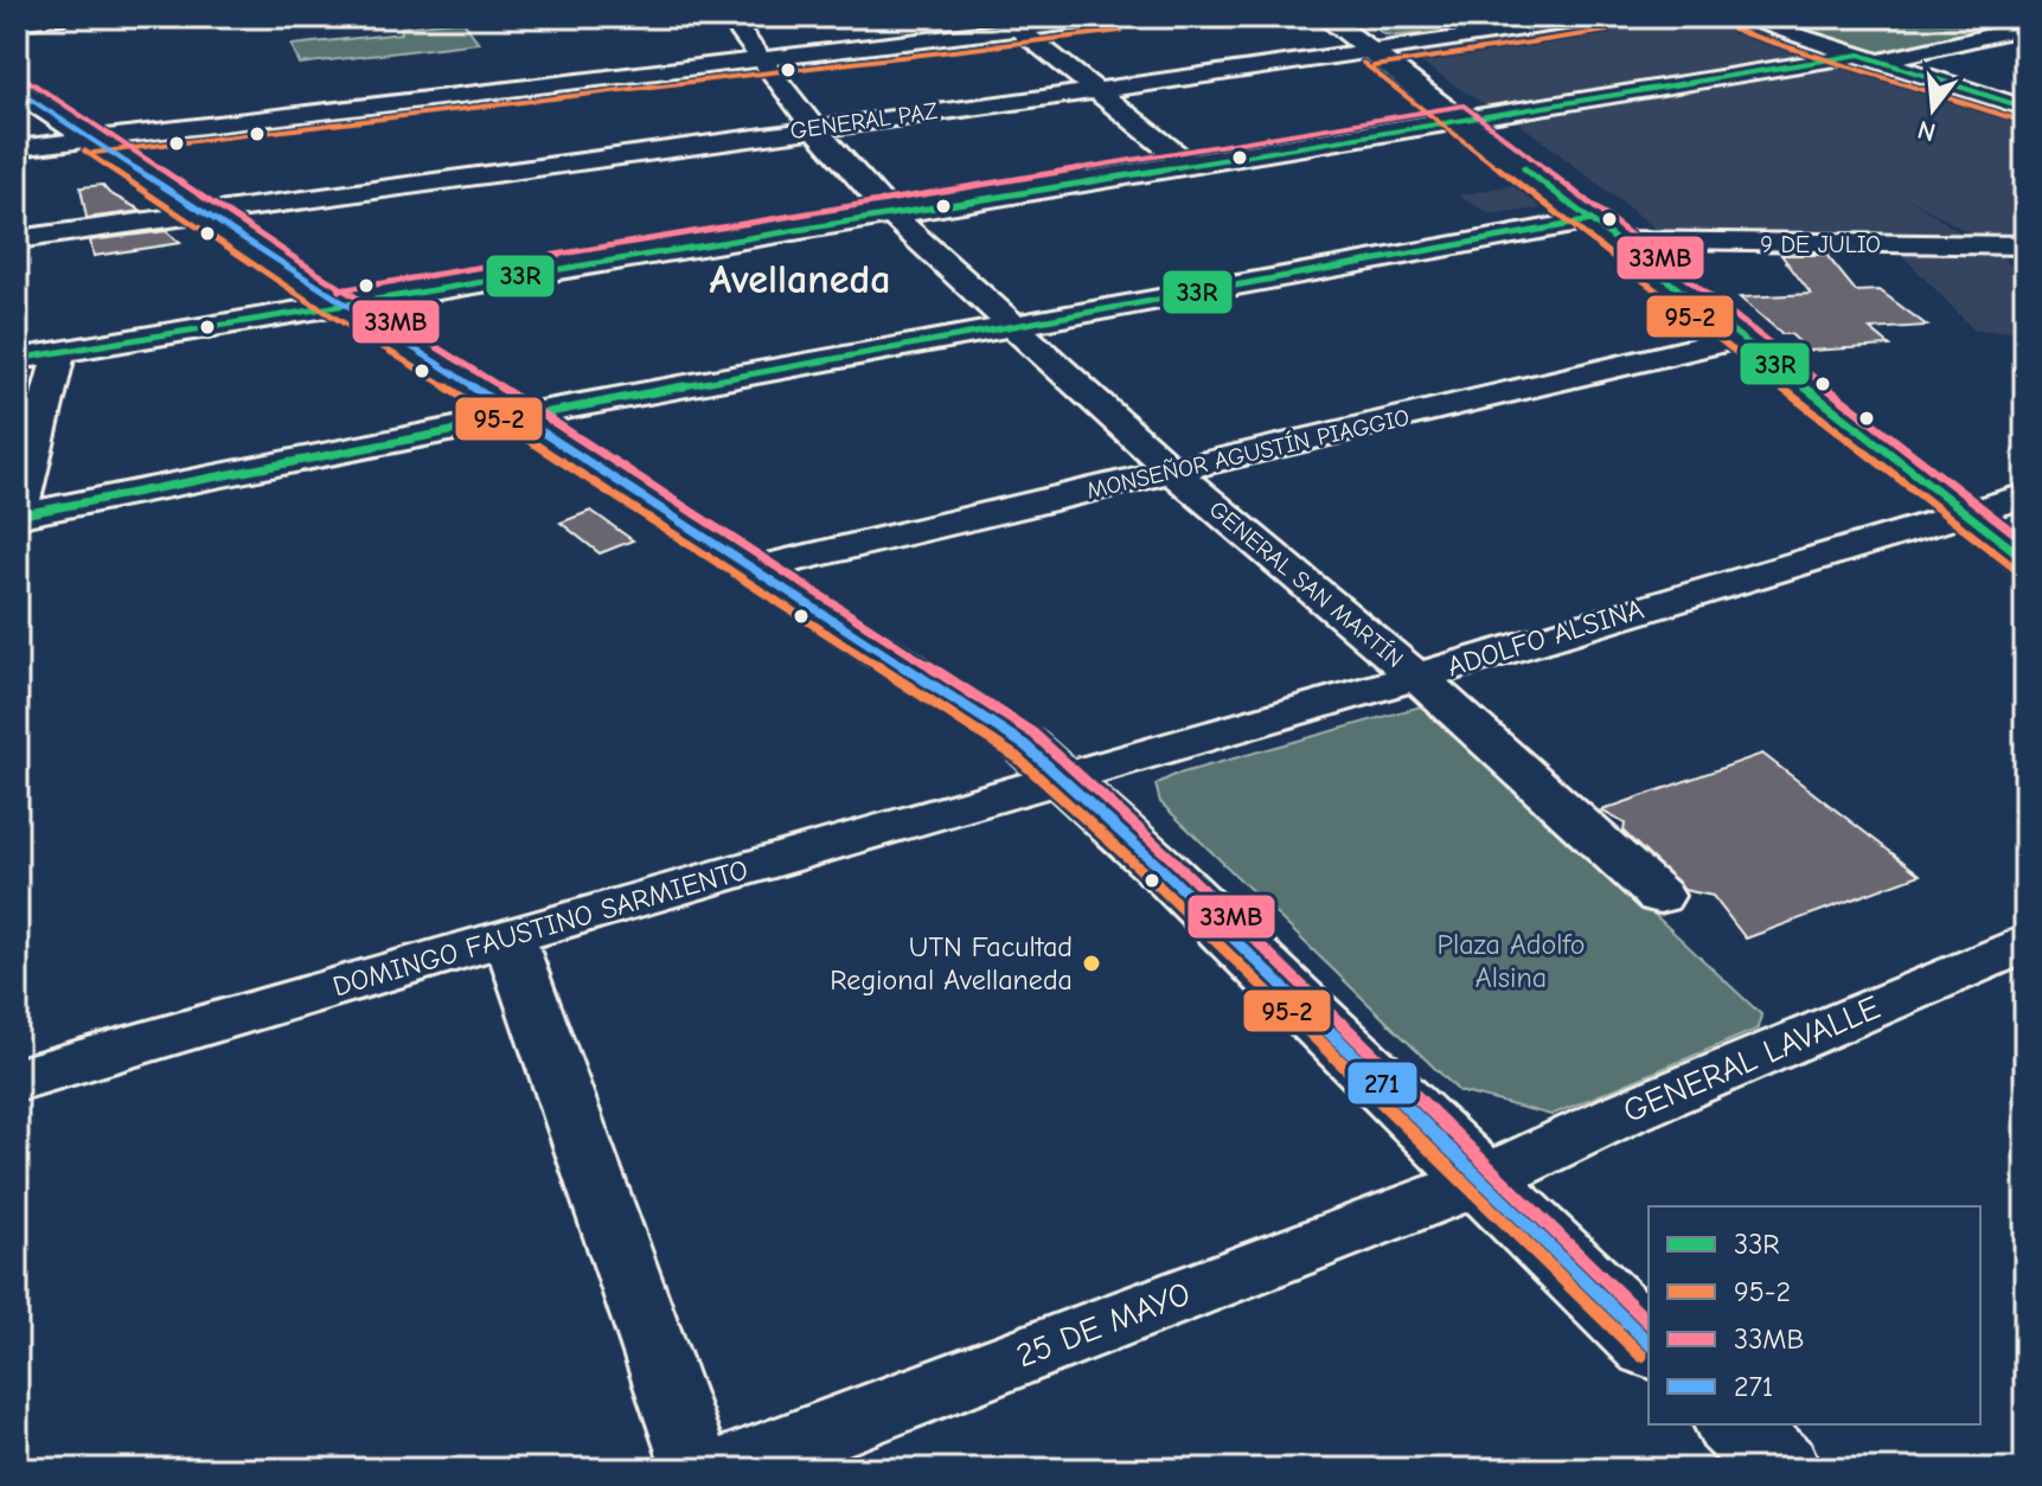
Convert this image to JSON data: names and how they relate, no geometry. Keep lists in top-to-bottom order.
{
  "streets": {
    "street": [
      "GENERAL PAZ",
      "9 DE JULIO",
      "MONSEÑOR AGUSTÍN PIAGGIO",
      "GENERAL SAN MARTÍN",
      "ADOLFO ALSINA",
      "DOMINGO FAUSTINO SARMIENTO",
      "GENERAL LAVALLE",
      "25 DE MAYO"
    ]
  },
  "crossings": [
    ["GENERAL PAZ", "GENERAL SAN MARTÍN"],
    ["9 DE JULIO", "GENERAL SAN MARTÍN"],
    ["MONSEÑOR AGUSTÍN PIAGGIO", "GENERAL SAN MARTÍN"],
    ["GENERAL SAN MARTÍN", "ADOLFO ALSINA"],
    ["ADOLFO ALSINA", "DOMINGO FAUSTINO SARMIENTO"],
    ["GENERAL LAVALLE", "25 DE MAYO"]
  ],
  "districts": ["Avellaneda"],
  "parks": ["Plaza Adolfo Alsina"],
  "places": ["UTN Facultad Regional Avellaneda"],
  "lines": [
    "transit line 95-2",
    "transit line 33R",
    "transit line 33MB",
    "transit line 271"
  ],
  "legend": [
    "33R",
    "95-2",
    "33MB",
    "271"
  ],
  "north": "bottom"
}
